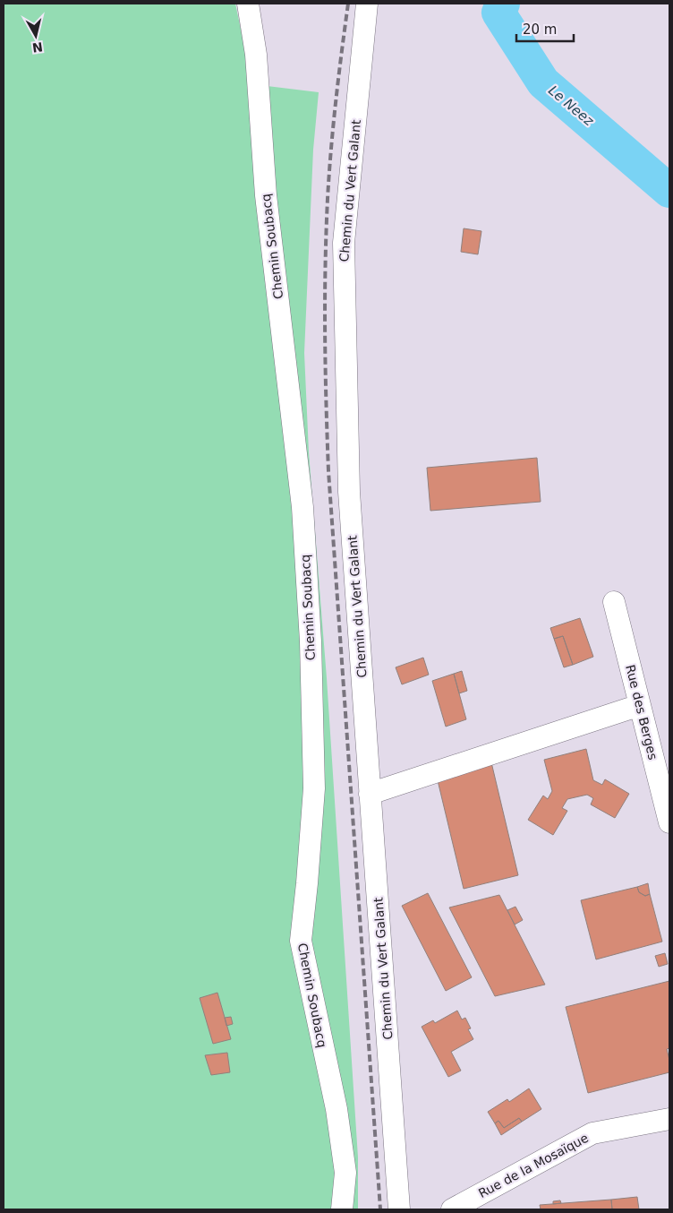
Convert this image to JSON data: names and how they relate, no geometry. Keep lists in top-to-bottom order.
{
  "streets": {
    "street": [
      "Chemin du Vert Galant",
      "Chemin Soubacq",
      "Rue des Berges",
      "Rue de la Mosaïque"
    ]
  },
  "water": ["Le Neez"],
  "scale_bar": "20 m",
  "north": "bottom"
}
